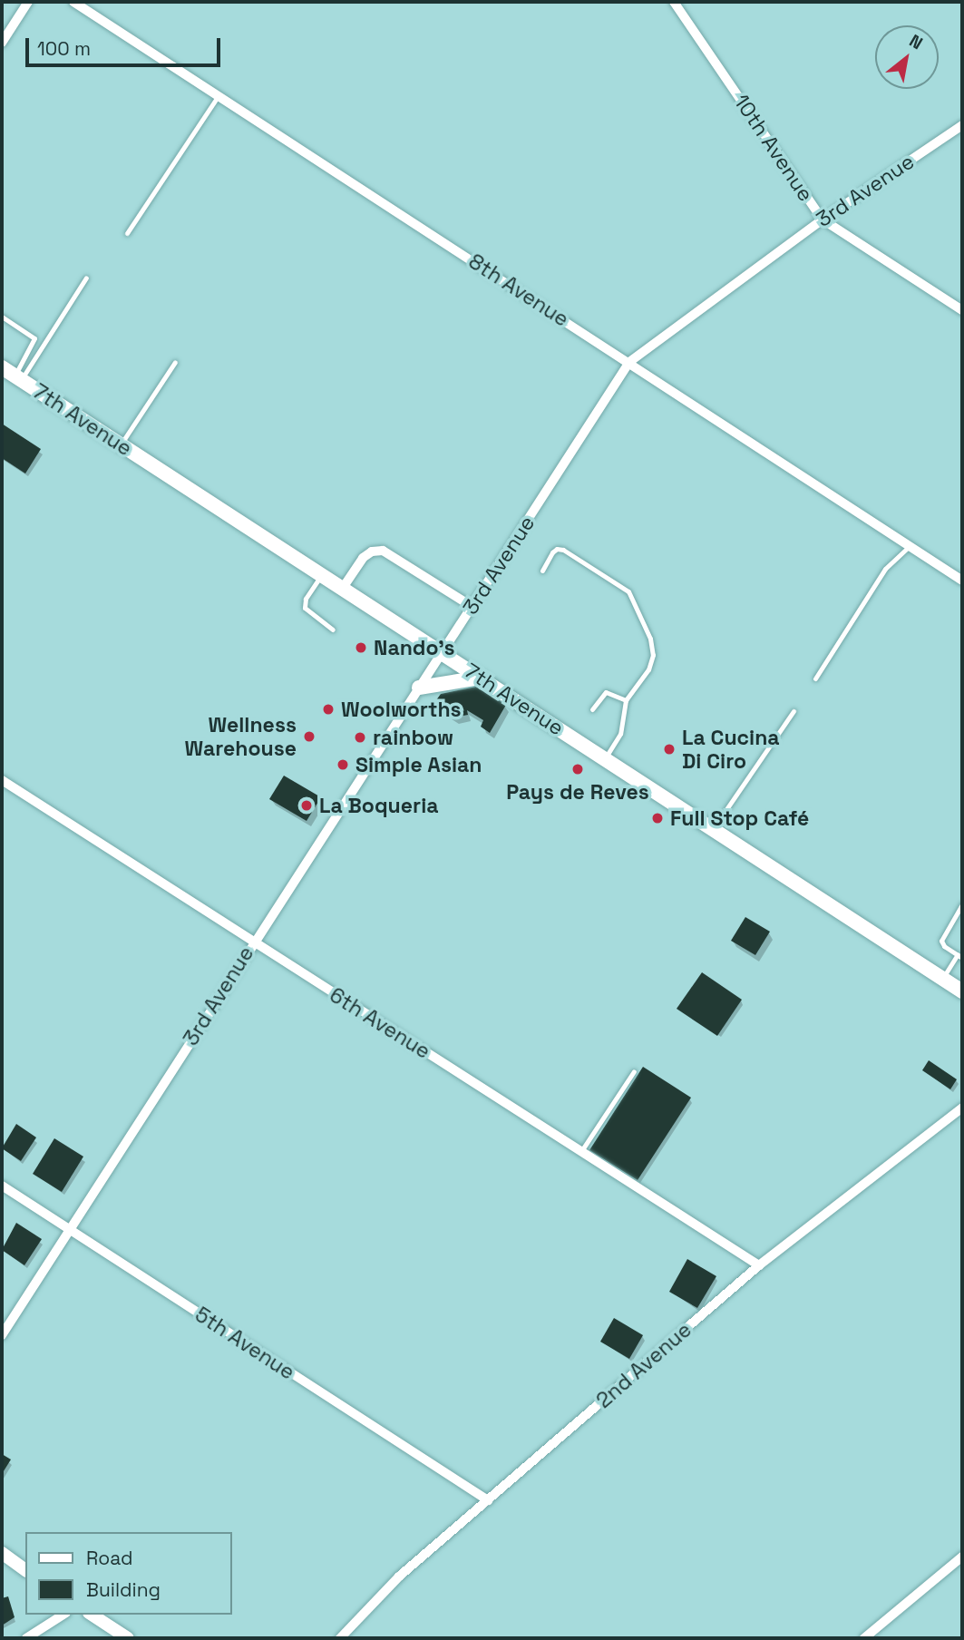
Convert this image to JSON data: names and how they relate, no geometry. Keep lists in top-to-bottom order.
{
  "streets": {
    "main road": ["7th Avenue"],
    "street": [
      "10th Avenue",
      "3rd Avenue",
      "8th Avenue",
      "6th Avenue",
      "5th Avenue",
      "2nd Avenue"
    ]
  },
  "crossings": [
    ["10th Avenue", "3rd Avenue"],
    ["3rd Avenue", "8th Avenue"],
    ["3rd Avenue", "7th Avenue"],
    ["3rd Avenue", "6th Avenue"],
    ["3rd Avenue", "5th Avenue"],
    ["6th Avenue", "2nd Avenue"],
    ["5th Avenue", "2nd Avenue"]
  ],
  "places": [
    "Nando's",
    "Woolworths",
    "Wellness Warehouse",
    "rainbow",
    "La Cucina Di Ciro",
    "Simple Asian",
    "Pays de Reves",
    "La Boqueria",
    "Full Stop Café"
  ],
  "legend": ["Road", "Building"],
  "scale_bar": "100 m",
  "north": "top right"
}
